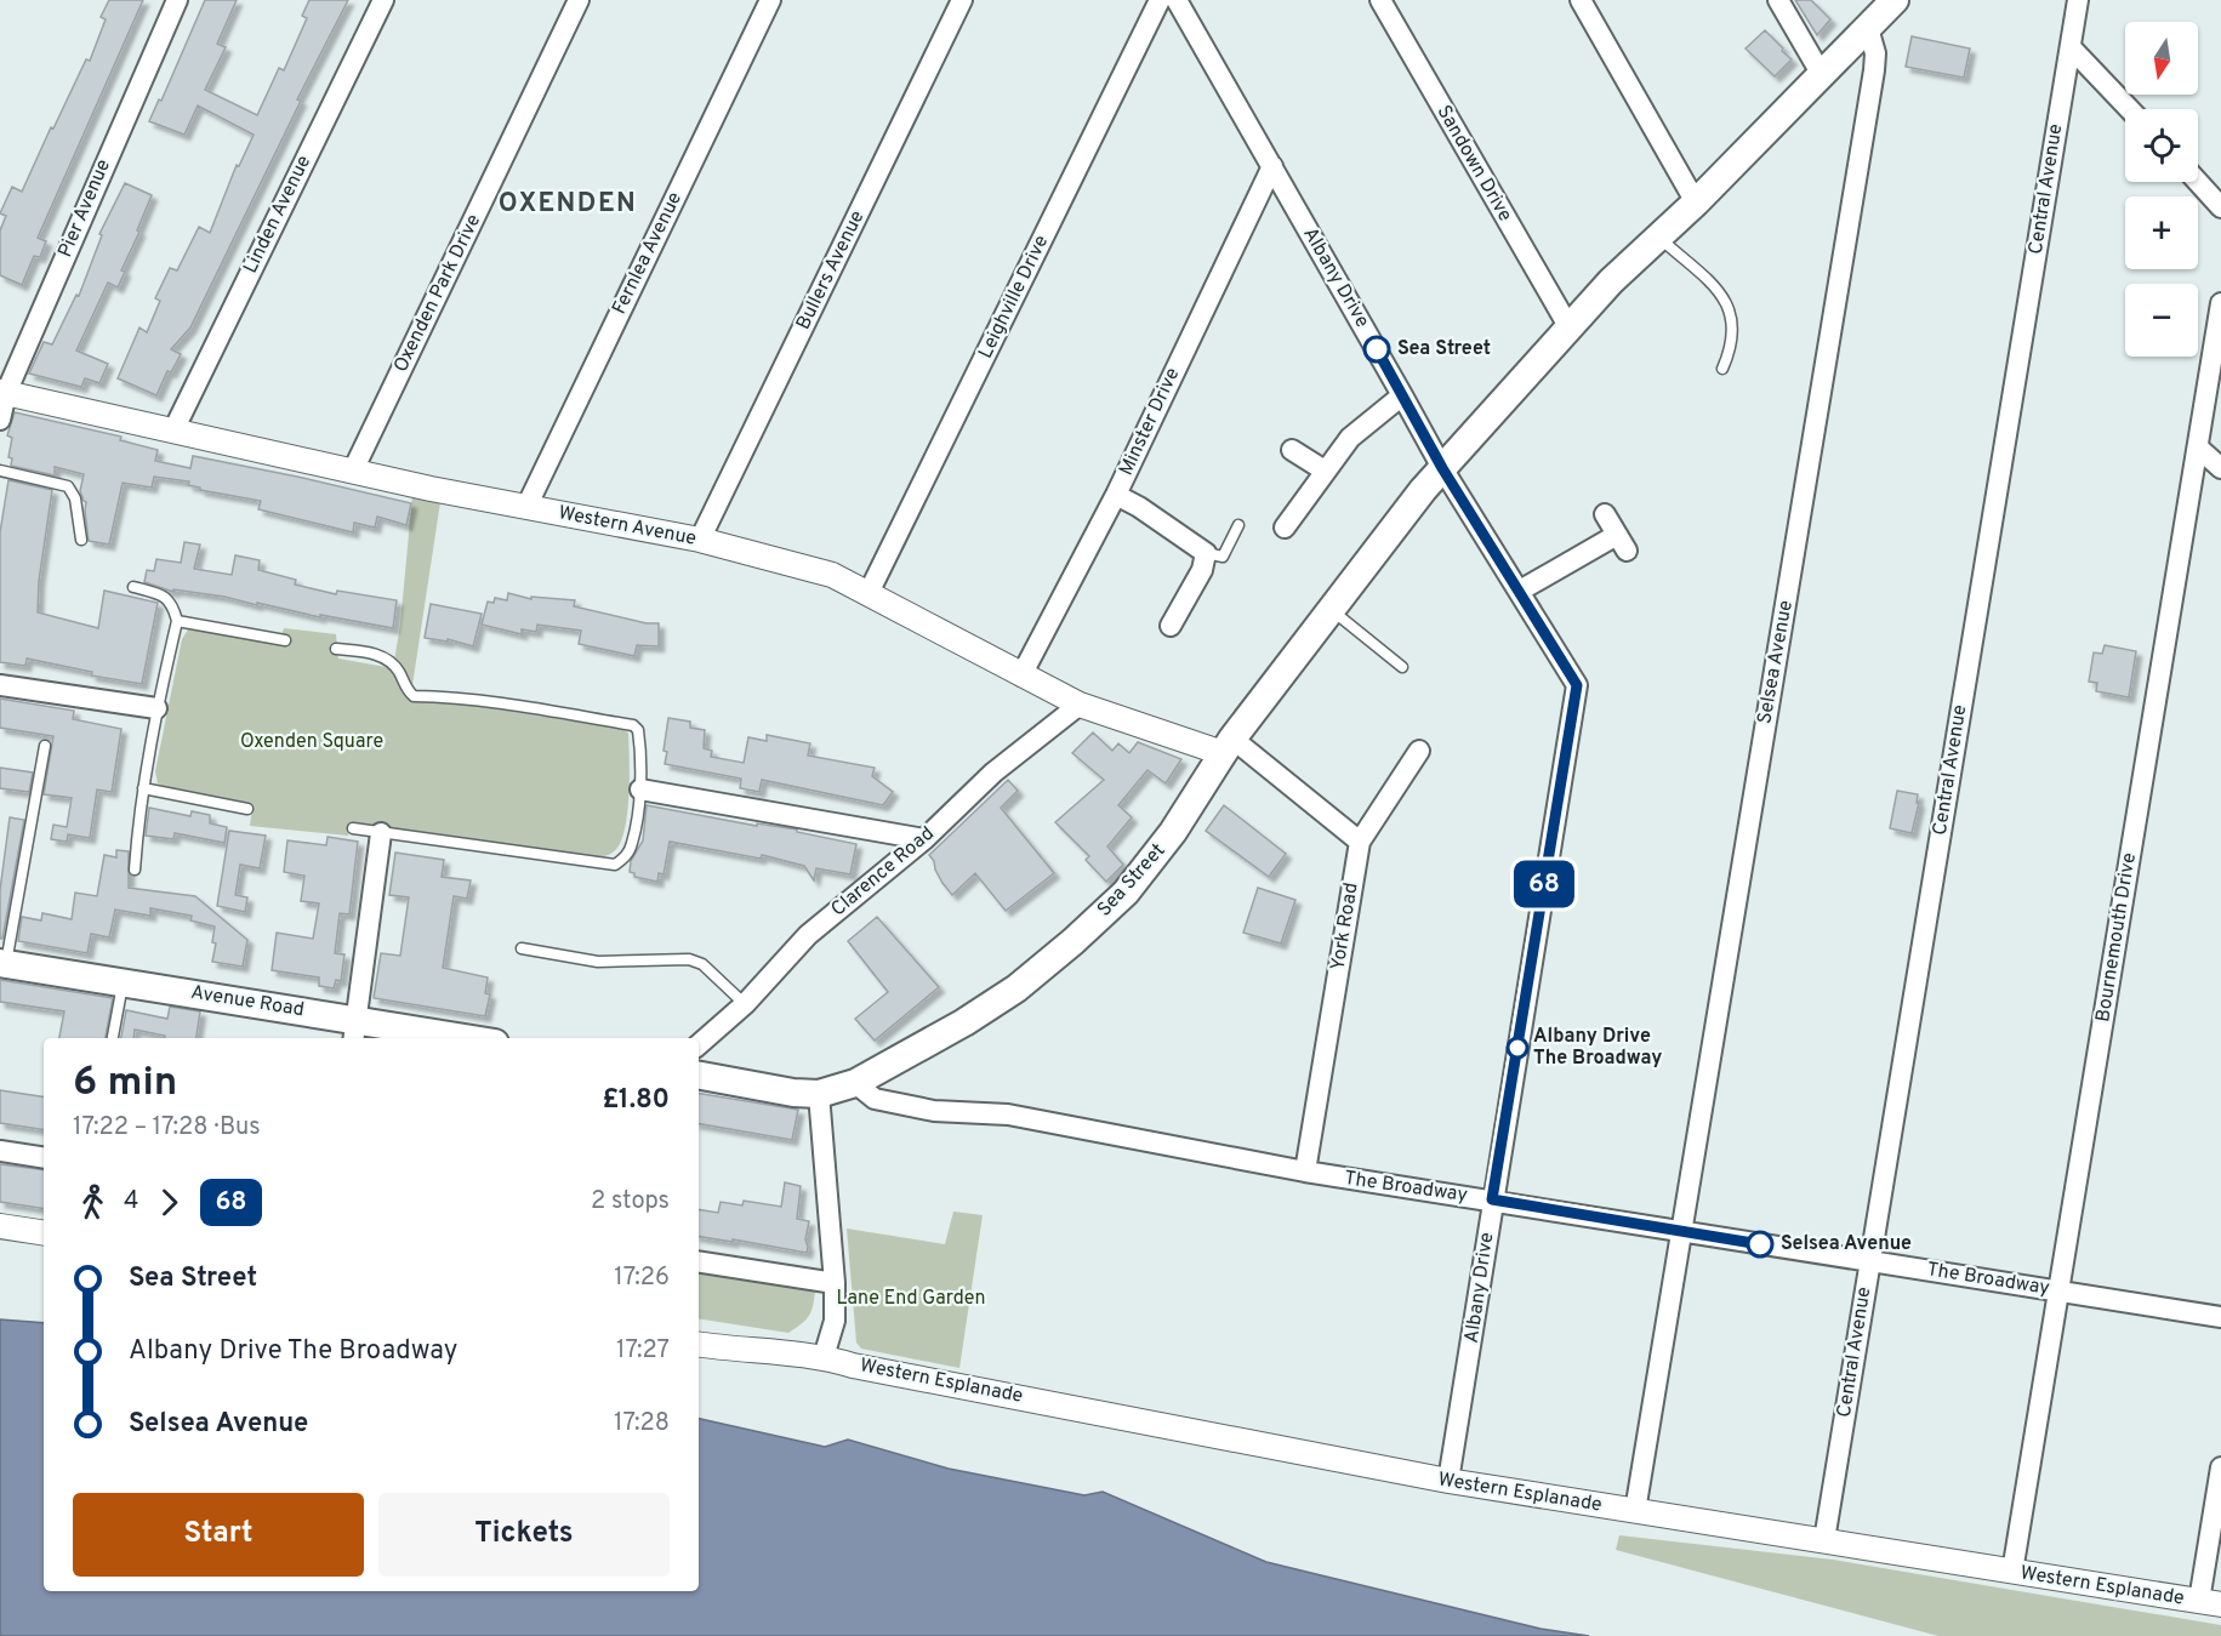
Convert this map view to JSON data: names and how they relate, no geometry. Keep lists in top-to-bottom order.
{
  "streets": {
    "main road": ["Sea Street", "Avenue Road"],
    "street": [
      "Sandown Drive",
      "Central Avenue",
      "Pier Avenue",
      "Linden Avenue",
      "Fernlea Avenue",
      "Bullers Avenue",
      "Albany Drive",
      "Oxenden Park Drive",
      "Leighville Drive",
      "Minster Drive",
      "Western Avenue",
      "Selsea Avenue",
      "Clarence Road",
      "York Road",
      "Bournemouth Drive",
      "The Broadway",
      "Western Esplanade"
    ]
  },
  "crossings": [
    ["Sandown Drive", "Sea Street"],
    ["Central Avenue", "The Broadway"],
    ["Central Avenue", "Western Esplanade"],
    ["Pier Avenue", "Western Avenue"],
    ["Linden Avenue", "Western Avenue"],
    ["Fernlea Avenue", "Western Avenue"],
    ["Bullers Avenue", "Western Avenue"],
    ["Albany Drive", "Minster Drive"],
    ["Albany Drive", "Sea Street"],
    ["Albany Drive", "The Broadway"],
    ["Albany Drive", "Western Esplanade"],
    ["Oxenden Park Drive", "Western Avenue"],
    ["Leighville Drive", "Western Avenue"],
    ["Minster Drive", "Western Avenue"],
    ["Western Avenue", "Clarence Road"],
    ["Western Avenue", "Sea Street"],
    ["Selsea Avenue", "Sea Street"],
    ["Selsea Avenue", "The Broadway"],
    ["Selsea Avenue", "Western Esplanade"],
    ["Sea Street", "The Broadway"],
    ["York Road", "The Broadway"],
    ["Bournemouth Drive", "The Broadway"],
    ["Bournemouth Drive", "Western Esplanade"]
  ],
  "districts": ["OXENDEN"],
  "parks": ["Oxenden Square", "Lane End Garden"],
  "places": ["Sea Street", "Albany Drive The Broadway", "Selsea Avenue"],
  "lines": ["bus line 68"],
  "north": "bottom",
  "page": {
    "on_map": "68",
    "map_buttons": ["+", "−"],
    "heading": ["6 min", "17:22 – 17:28 · Bus", "£1.80"],
    "legs": ["4", "68", "2 stops"],
    "list": [
      {
        "name": "Sea Street",
        "value": "17:26"
      },
      {
        "name": "Albany Drive The Broadway",
        "value": "17:27"
      },
      {
        "name": "Selsea Avenue",
        "value": "17:28"
      }
    ],
    "buttons": ["Start", "Tickets"]
  }
}
